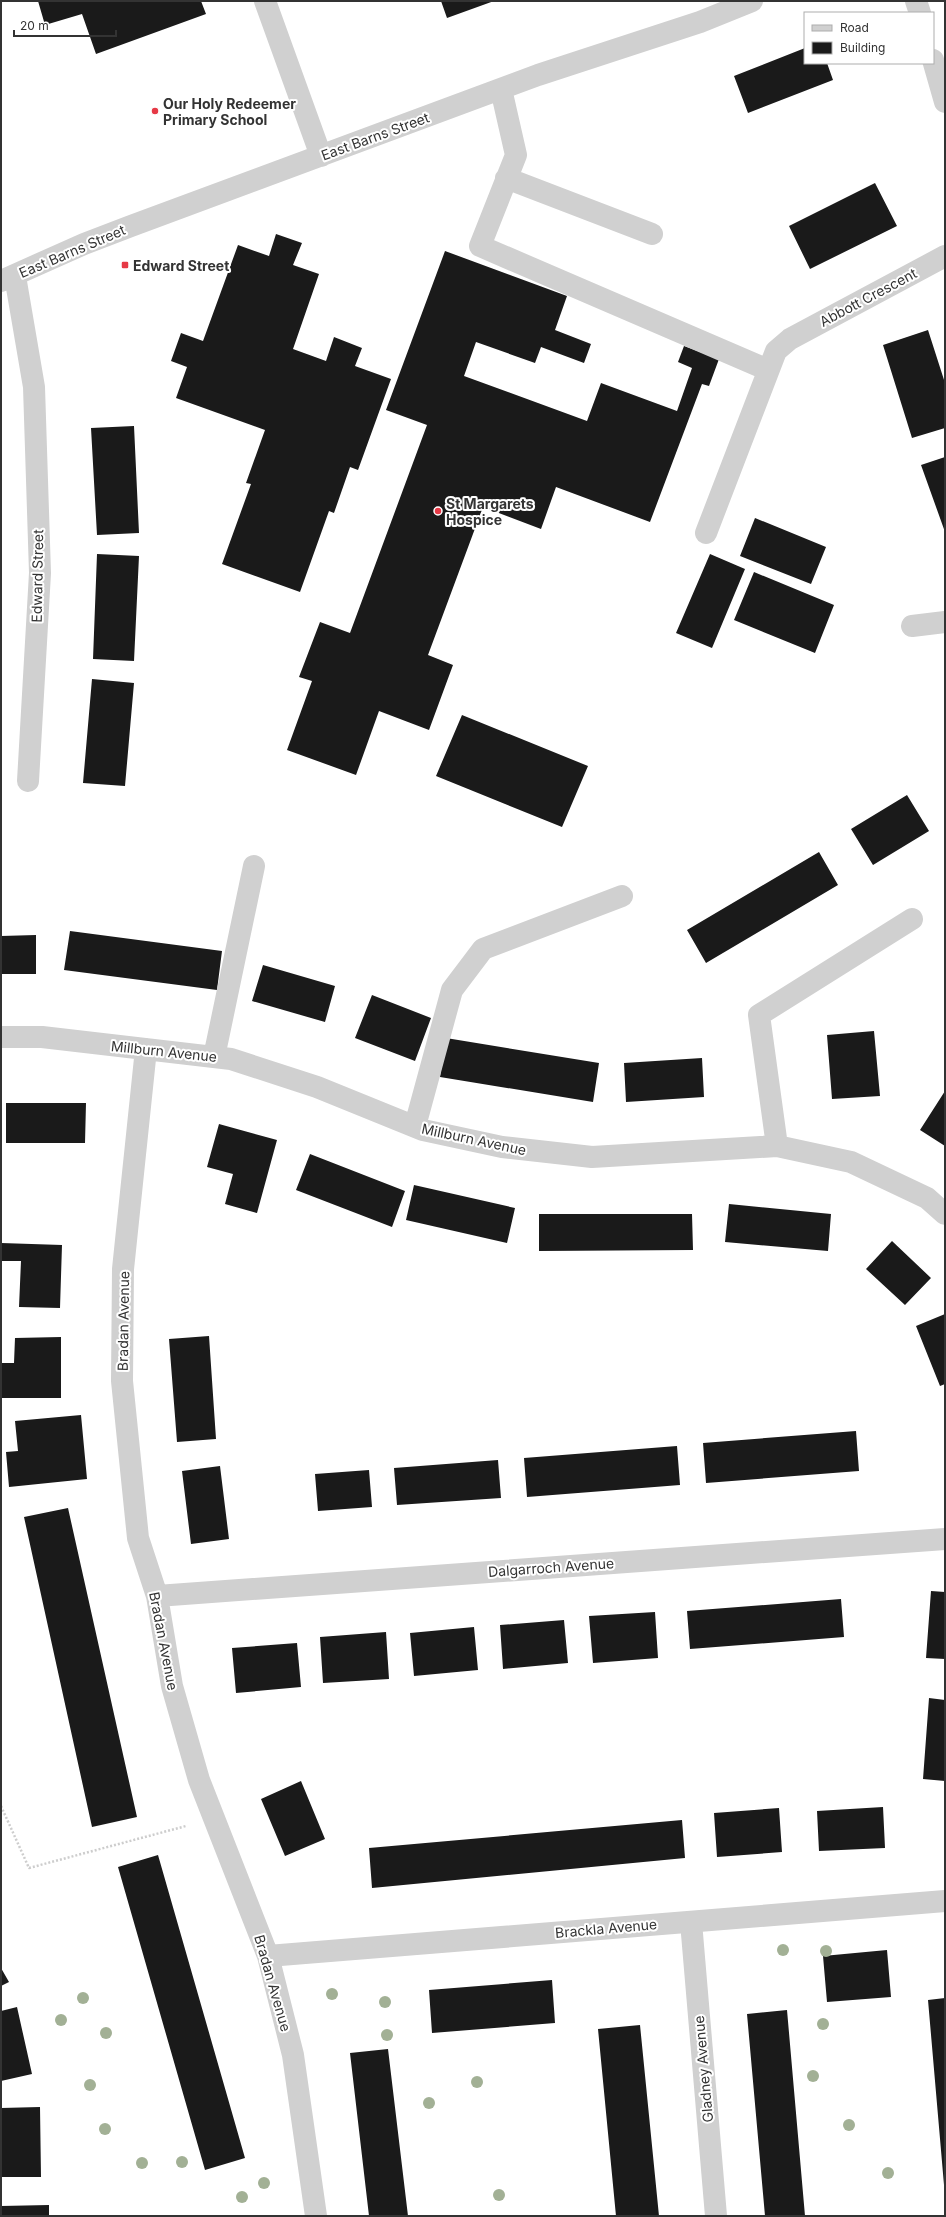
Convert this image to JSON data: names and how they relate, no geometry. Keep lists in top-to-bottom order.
{
  "streets": {
    "street": [
      "East Barns Street",
      "Abbott Crescent",
      "Edward Street",
      "Millburn Avenue",
      "Bradan Avenue",
      "Dalgarroch Avenue",
      "Brackla Avenue",
      "Gladney Avenue"
    ]
  },
  "crossings": [
    ["East Barns Street", "Edward Street"],
    ["Millburn Avenue", "Bradan Avenue"],
    ["Bradan Avenue", "Dalgarroch Avenue"],
    ["Bradan Avenue", "Brackla Avenue"],
    ["Brackla Avenue", "Gladney Avenue"]
  ],
  "places": {
    "other": ["Our Holy Redeemer Primary School", "St Margarets Hospice"],
    "transit": ["Edward Street"]
  },
  "legend": ["Road", "Building"],
  "scale_bar": "20 m"
}
